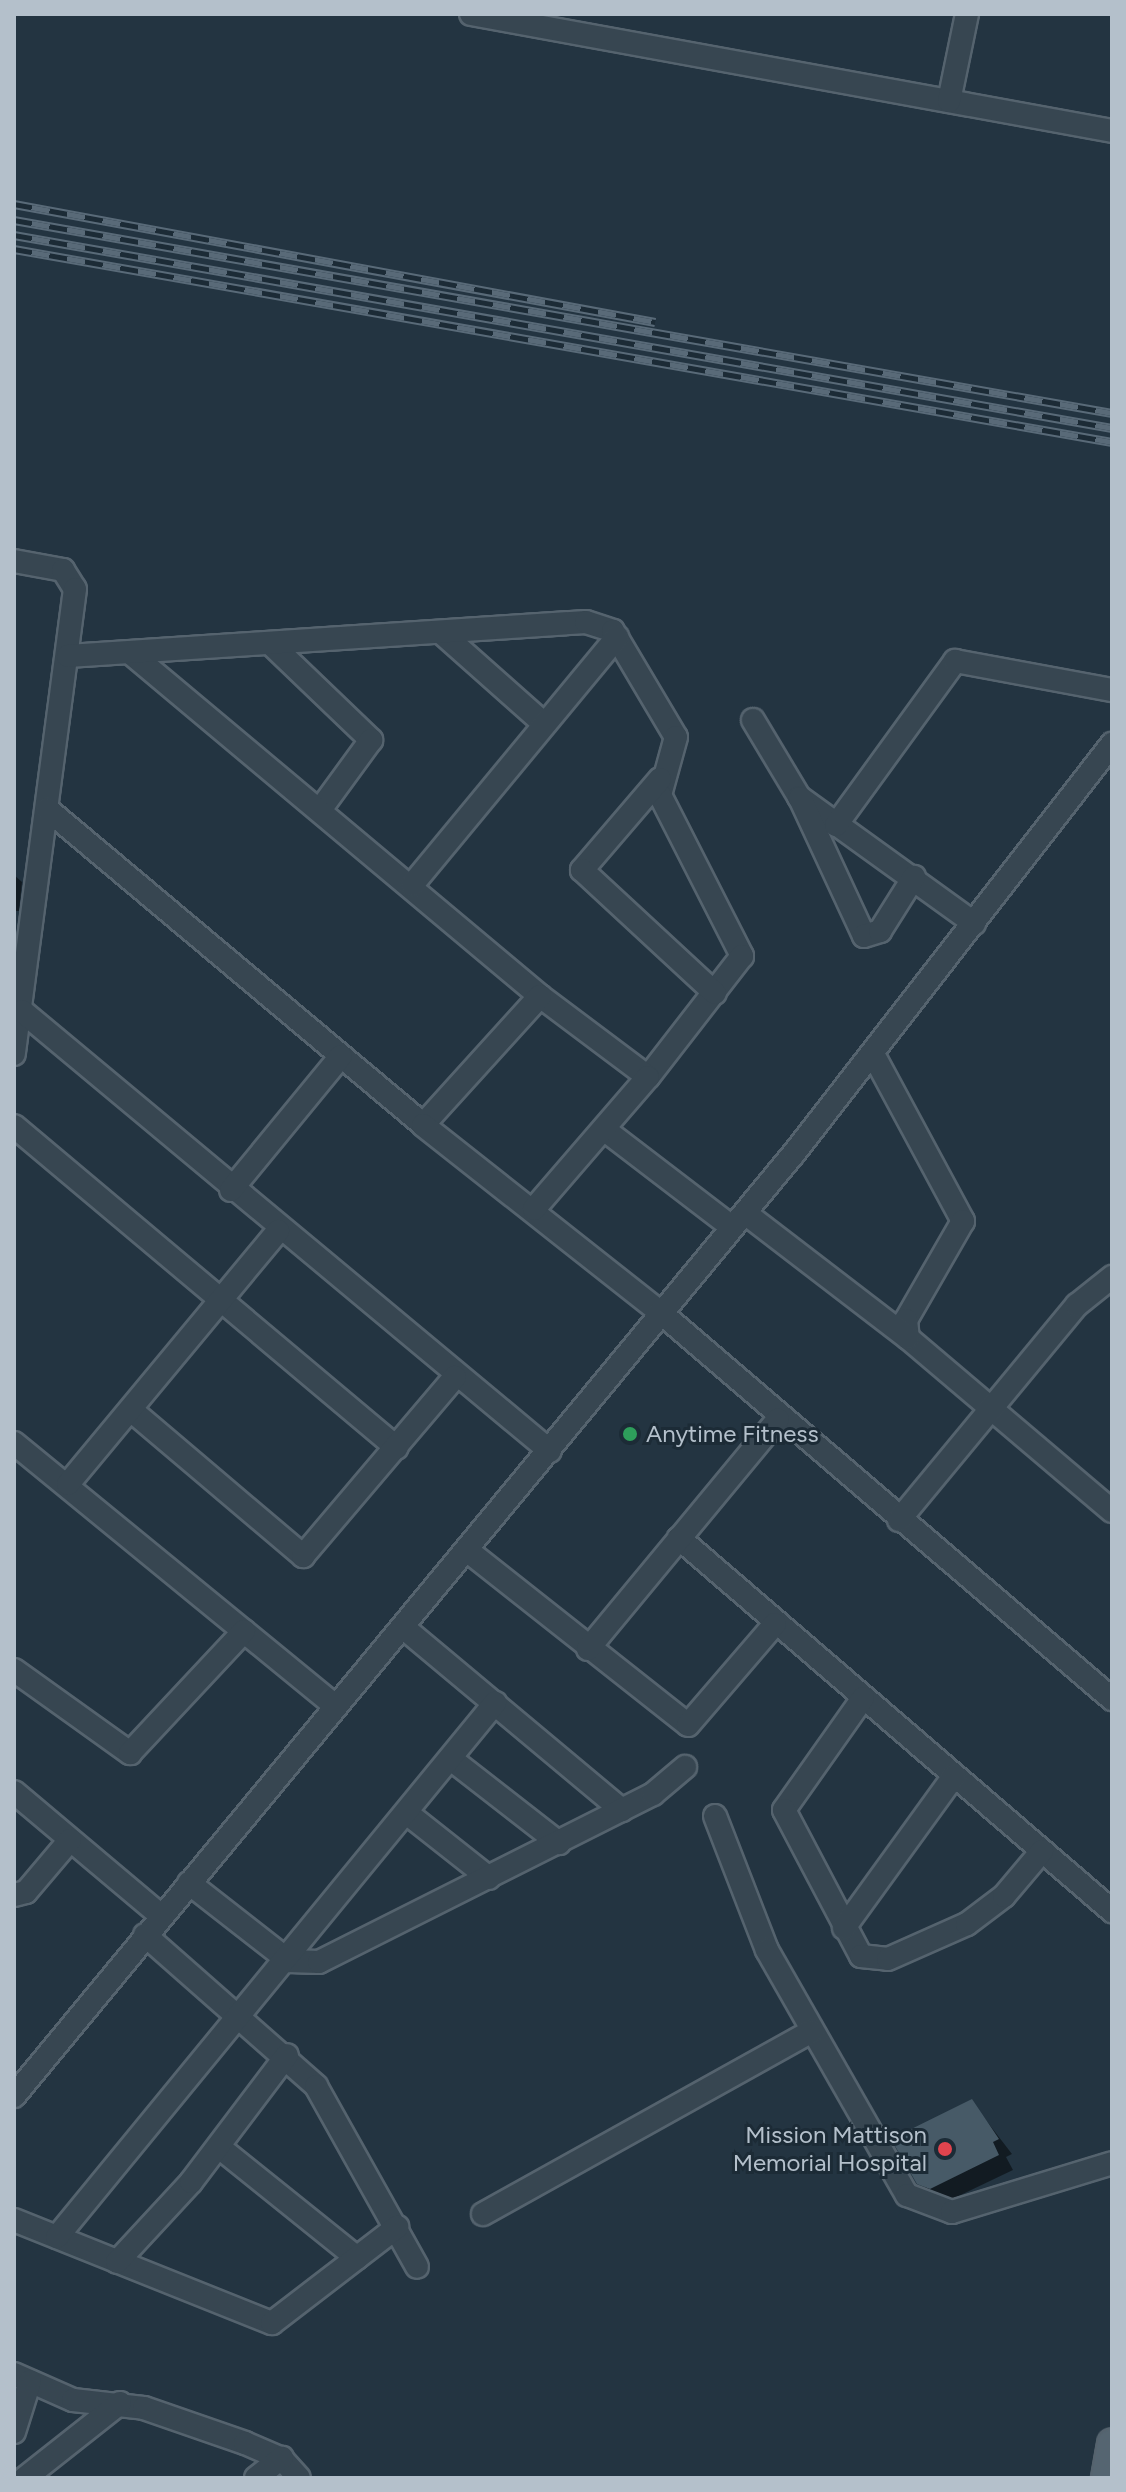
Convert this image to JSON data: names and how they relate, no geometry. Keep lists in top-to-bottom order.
{
  "places": ["Anytime Fitness", "Mission Mattison Memorial Hospital"]
}
